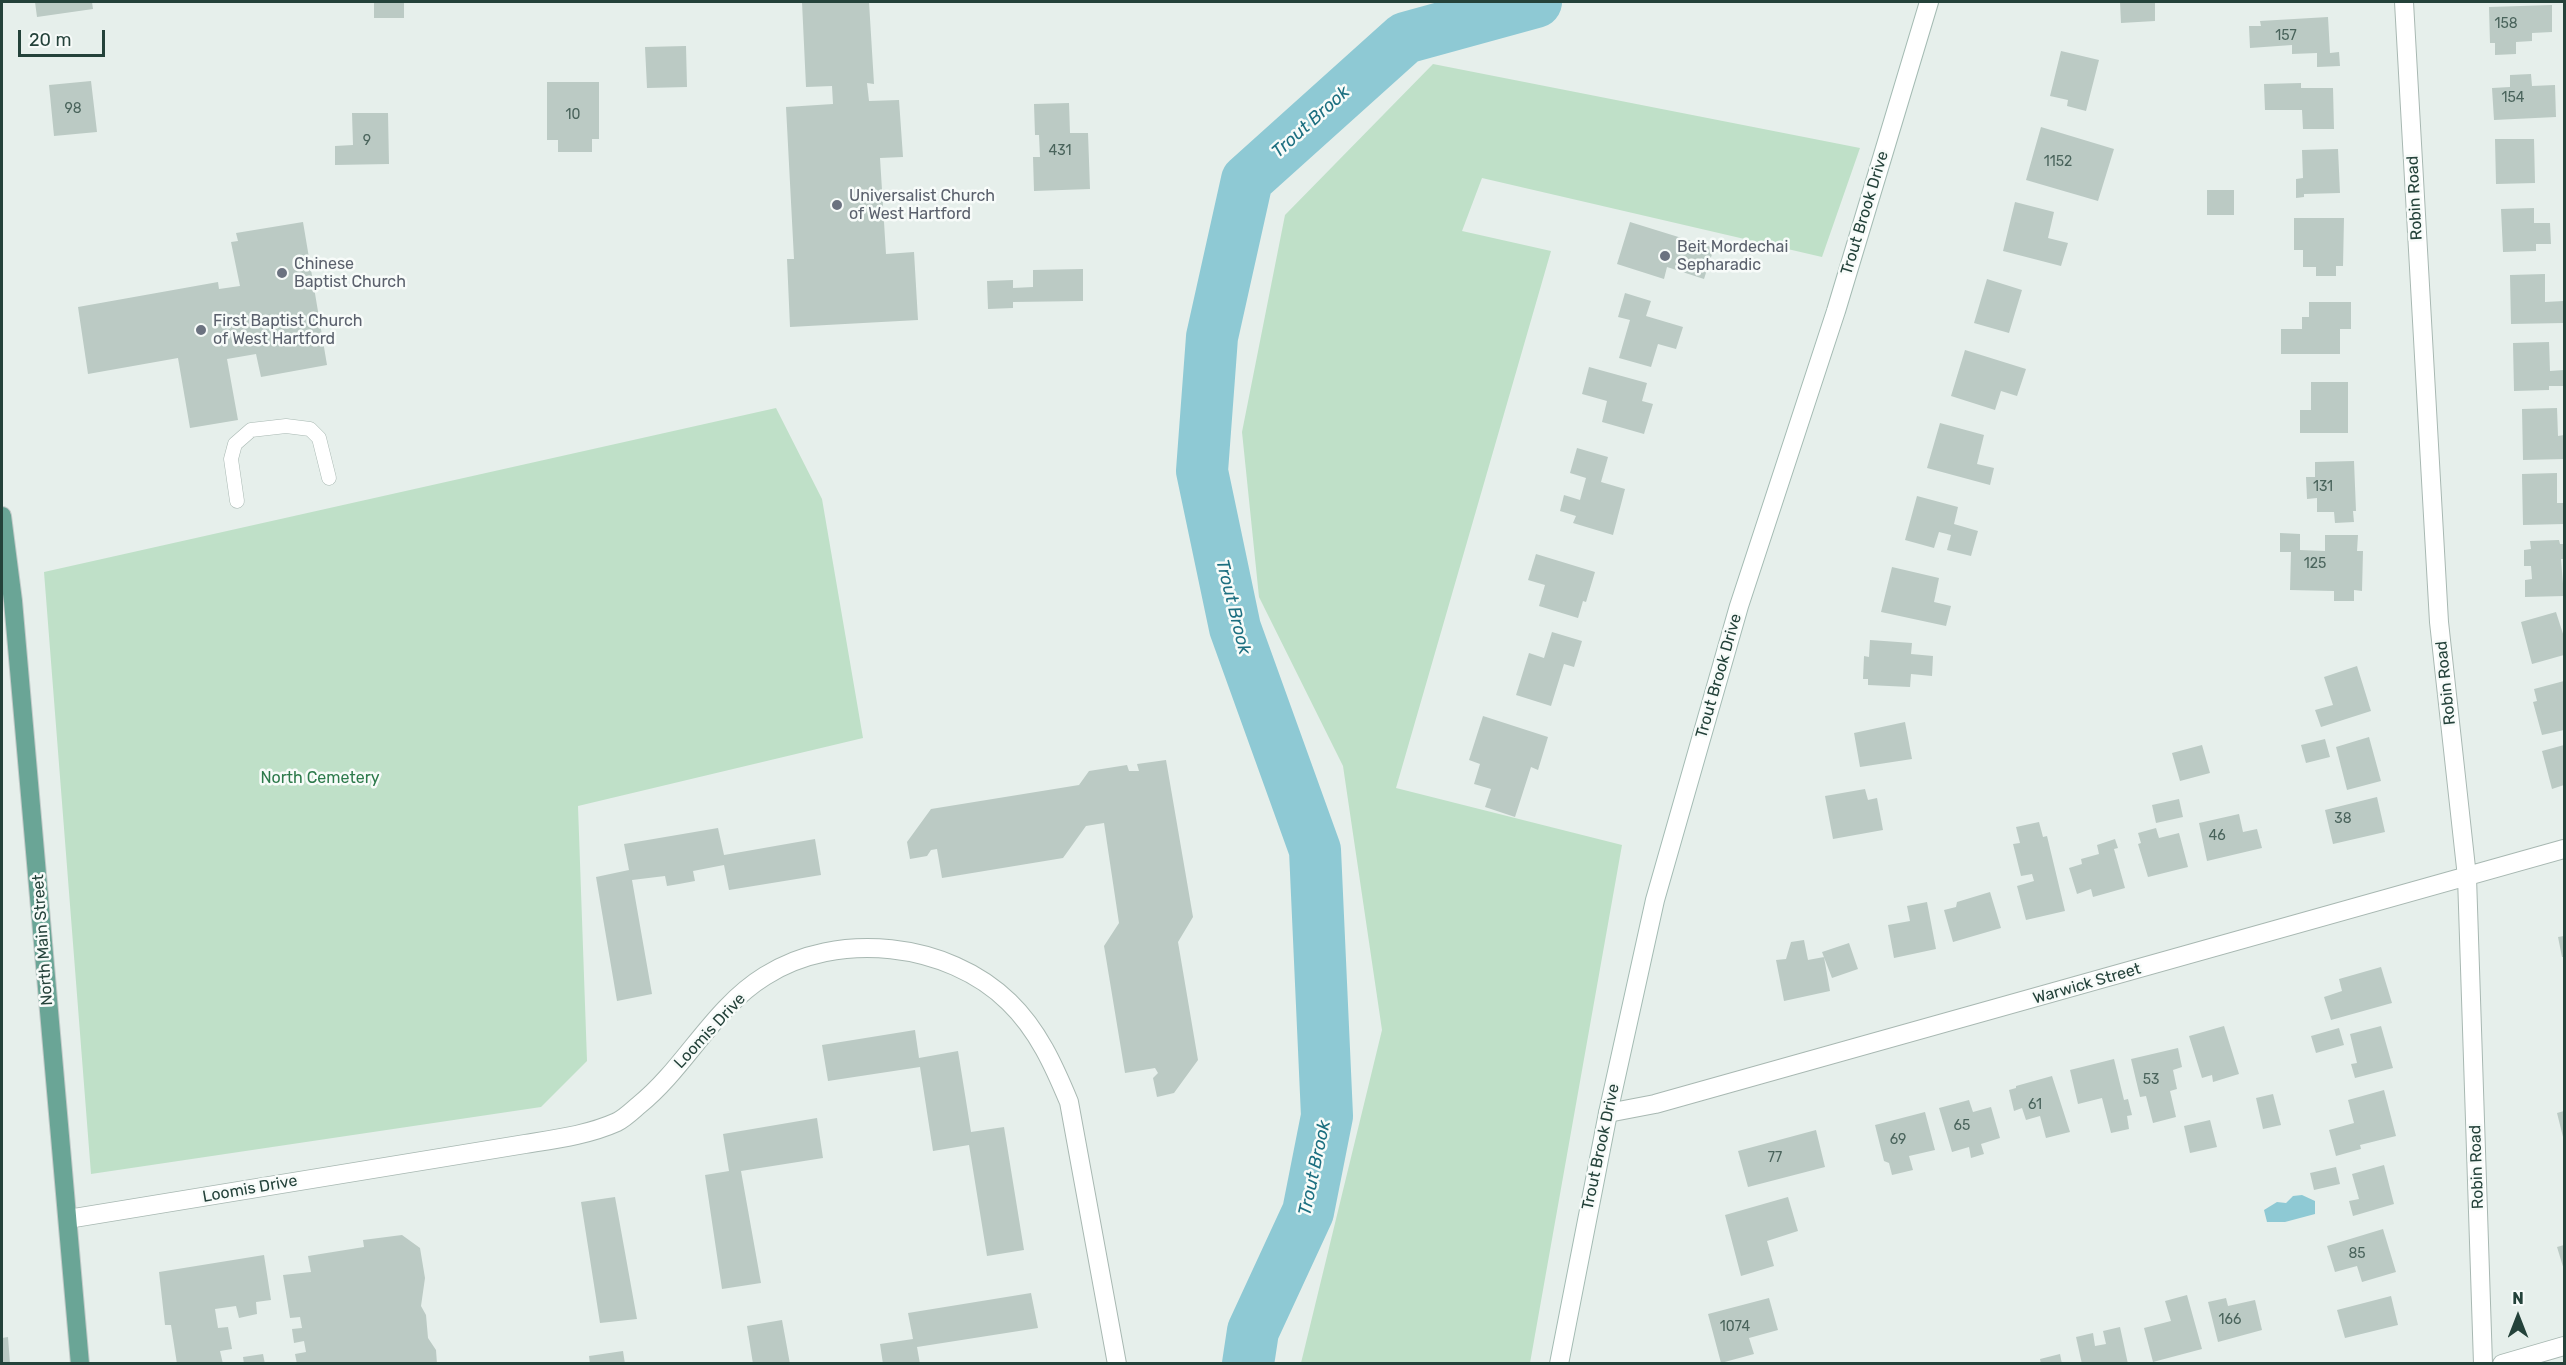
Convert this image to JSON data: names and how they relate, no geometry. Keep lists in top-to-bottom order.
{
  "streets": {
    "main road": ["North Main Street"],
    "street": [
      "Robin Road",
      "Trout Brook Drive",
      "Warwick Street",
      "Loomis Drive"
    ]
  },
  "crossings": [
    ["Robin Road", "Warwick Street"],
    ["Trout Brook Drive", "Warwick Street"],
    ["North Main Street", "Loomis Drive"]
  ],
  "water": ["Trout Brook"],
  "parks": ["North Cemetery"],
  "places": [
    "Universalist Church of West Hartford",
    "Beit Mordechai Sepharadic",
    "Chinese Baptist Church",
    "First Baptist Church of West Hartford"
  ],
  "house_numbers": [
    "158",
    "157",
    "154",
    "98",
    "10",
    "9",
    "431",
    "1152",
    "131",
    "125",
    "38",
    "46",
    "53",
    "61",
    "65",
    "69",
    "77",
    "85",
    "166",
    "1074"
  ],
  "scale_bar": "20 m",
  "north": "top"
}
